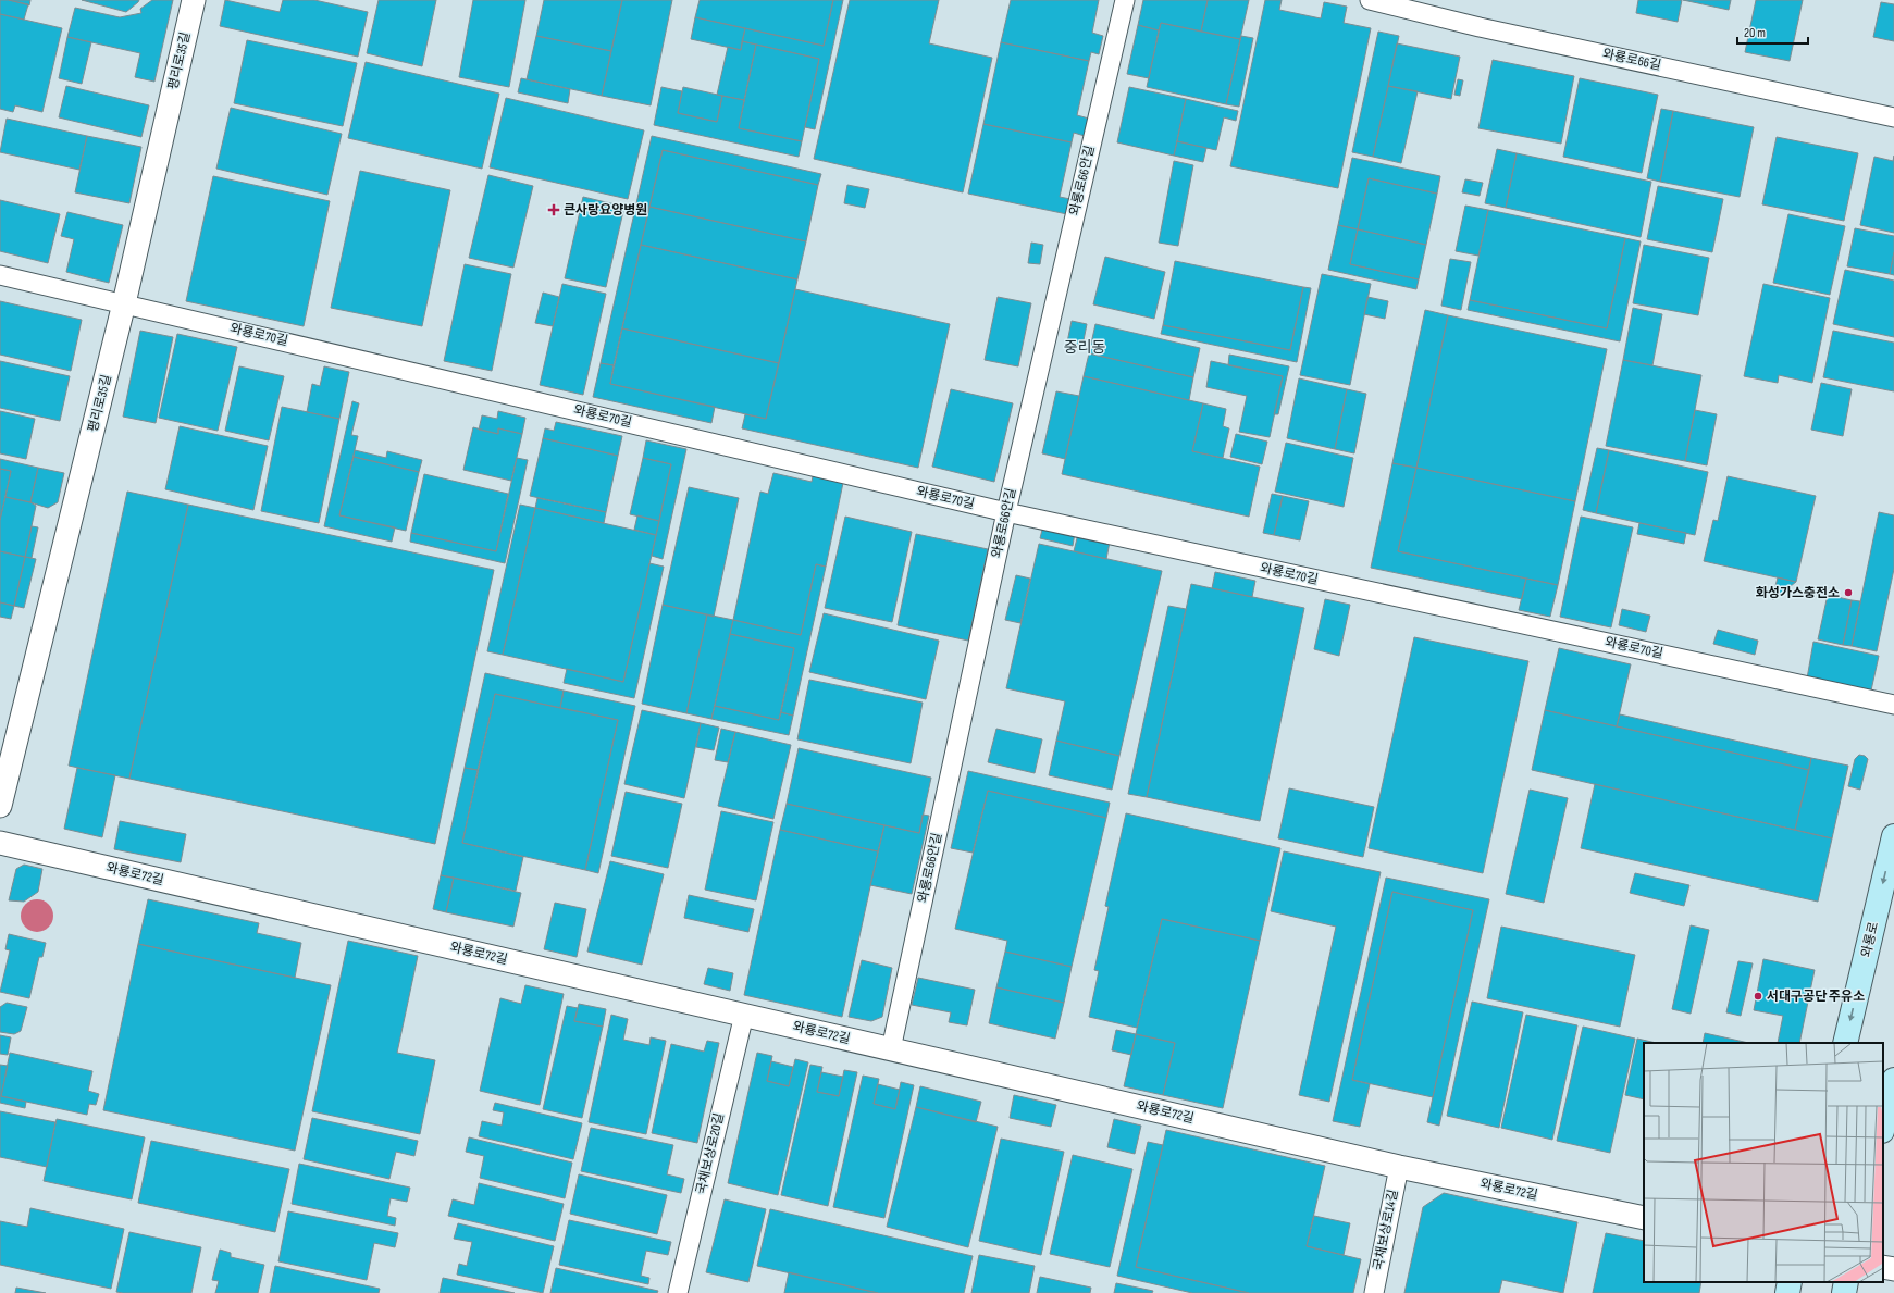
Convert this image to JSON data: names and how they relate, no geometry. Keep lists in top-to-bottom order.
{
  "streets": {
    "main road": ["와룡로"],
    "street": [
      "와룡로66길",
      "평리로35길",
      "와룡로66안길",
      "와룡로70길",
      "와룡로72길",
      "국채보상로20길",
      "국채보상로14길"
    ]
  },
  "crossings": [
    ["평리로35길", "와룡로70길"],
    ["와룡로66안길", "와룡로70길"],
    ["와룡로66안길", "와룡로72길"],
    ["와룡로72길", "국채보상로20길"],
    ["와룡로72길", "국채보상로14길"]
  ],
  "one_way": ["와룡로"],
  "districts": ["중리동"],
  "places": {
    "health": ["큰사랑요양병원"],
    "other": ["화성가스충전소", "서대구공단 주유소"]
  },
  "scale_bar": "20 m"
}
